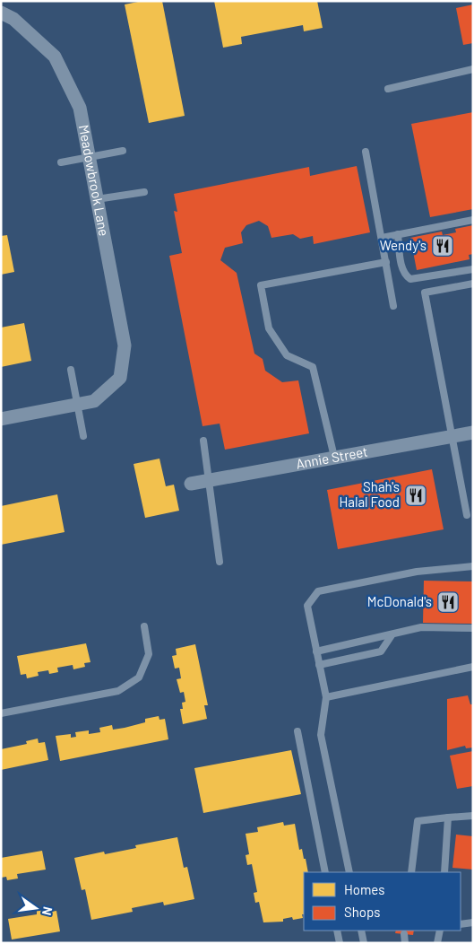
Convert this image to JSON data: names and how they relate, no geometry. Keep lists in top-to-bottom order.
{
  "streets": {
    "street": ["Meadowbrook Lane", "Annie Street"]
  },
  "places": {
    "restaurant": ["Wendy's", "Shah's Halal Food", "McDonald's"]
  },
  "legend": ["Homes", "Shops"],
  "north": "right"
}
